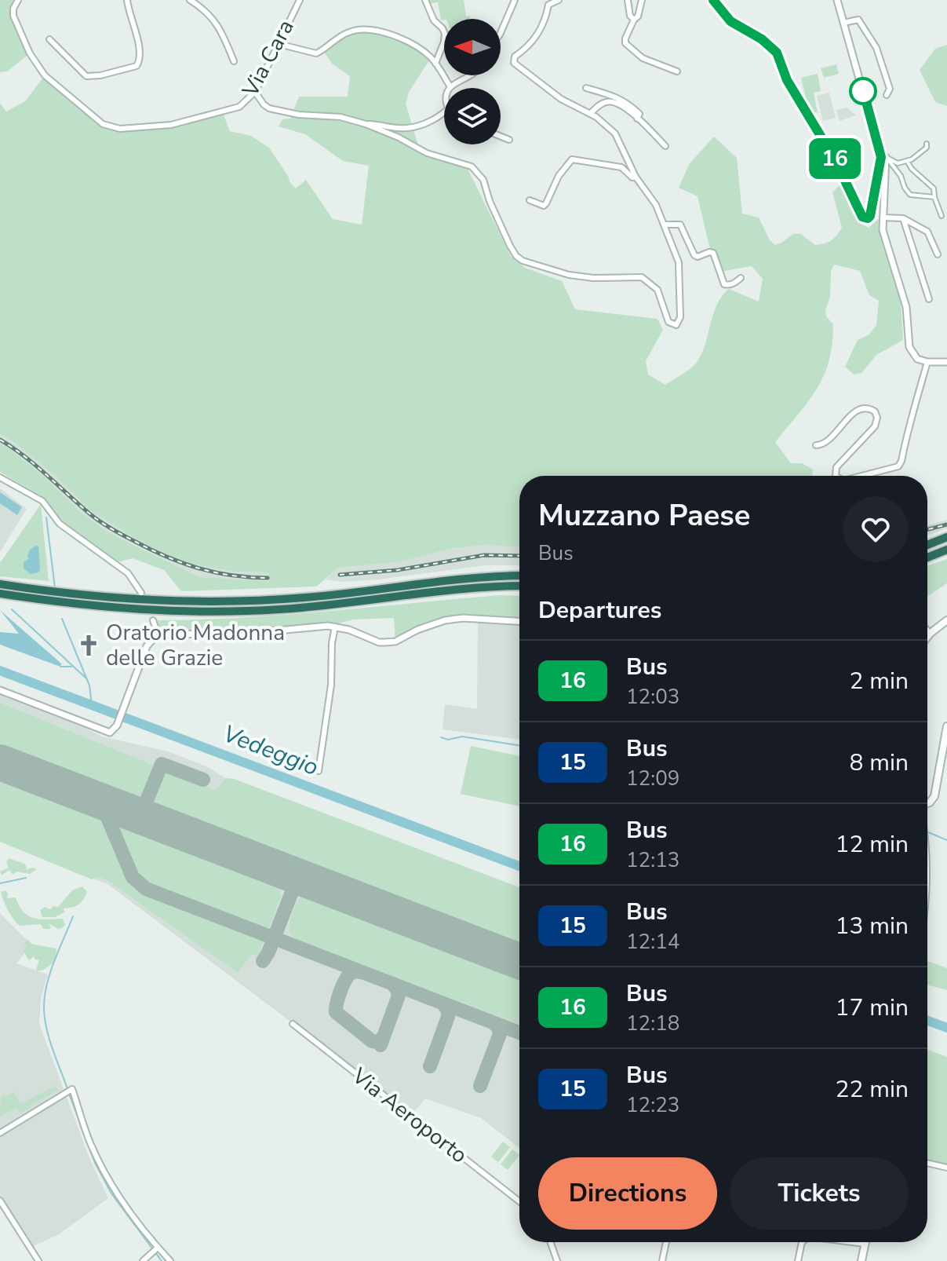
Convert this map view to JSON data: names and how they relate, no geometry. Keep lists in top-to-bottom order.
{
  "streets": {
    "street": ["Via Cara", "Via Aeroporto"]
  },
  "water": ["Vedeggio"],
  "places": {
    "church": ["Oratorio Madonna delle Grazie"]
  },
  "lines": ["bus line 16"],
  "north": "left",
  "page": {
    "on_map": "16",
    "heading": [
      ["Muzzano Paese", "Bus"],
      "Departures"
    ],
    "list": [
      {
        "mark": "16",
        "name": "Bus",
        "note": "12:03",
        "value": "2 min"
      },
      {
        "mark": "15",
        "name": "Bus",
        "note": "12:09",
        "value": "8 min"
      },
      {
        "mark": "16",
        "name": "Bus",
        "note": "12:13",
        "value": "12 min"
      },
      {
        "mark": "15",
        "name": "Bus",
        "note": "12:14",
        "value": "13 min"
      },
      {
        "mark": "16",
        "name": "Bus",
        "note": "12:18",
        "value": "17 min"
      },
      {
        "mark": "15",
        "name": "Bus",
        "note": "12:23",
        "value": "22 min"
      }
    ],
    "buttons": ["Directions", "Tickets"]
  }
}
